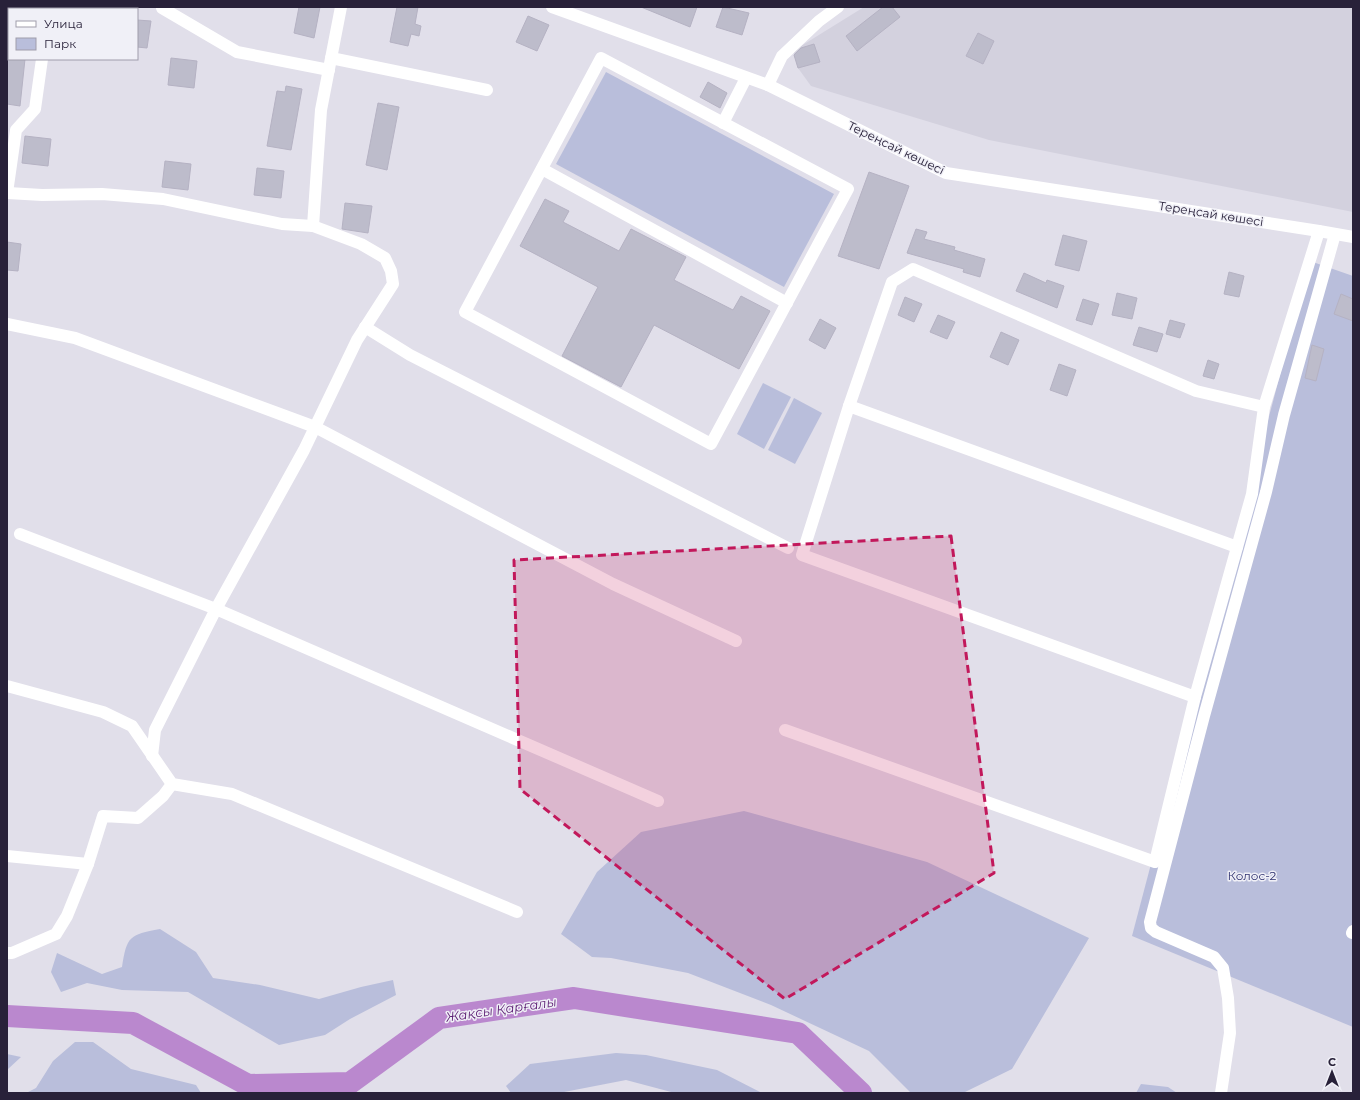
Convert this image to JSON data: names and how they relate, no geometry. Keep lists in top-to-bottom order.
{
  "streets": {
    "street": ["Тереңсай көшесі"]
  },
  "water": ["Жақсы Қарғалы"],
  "parks": ["Колос-2"],
  "legend": ["Улица", "Парк"],
  "north": "top"
}
